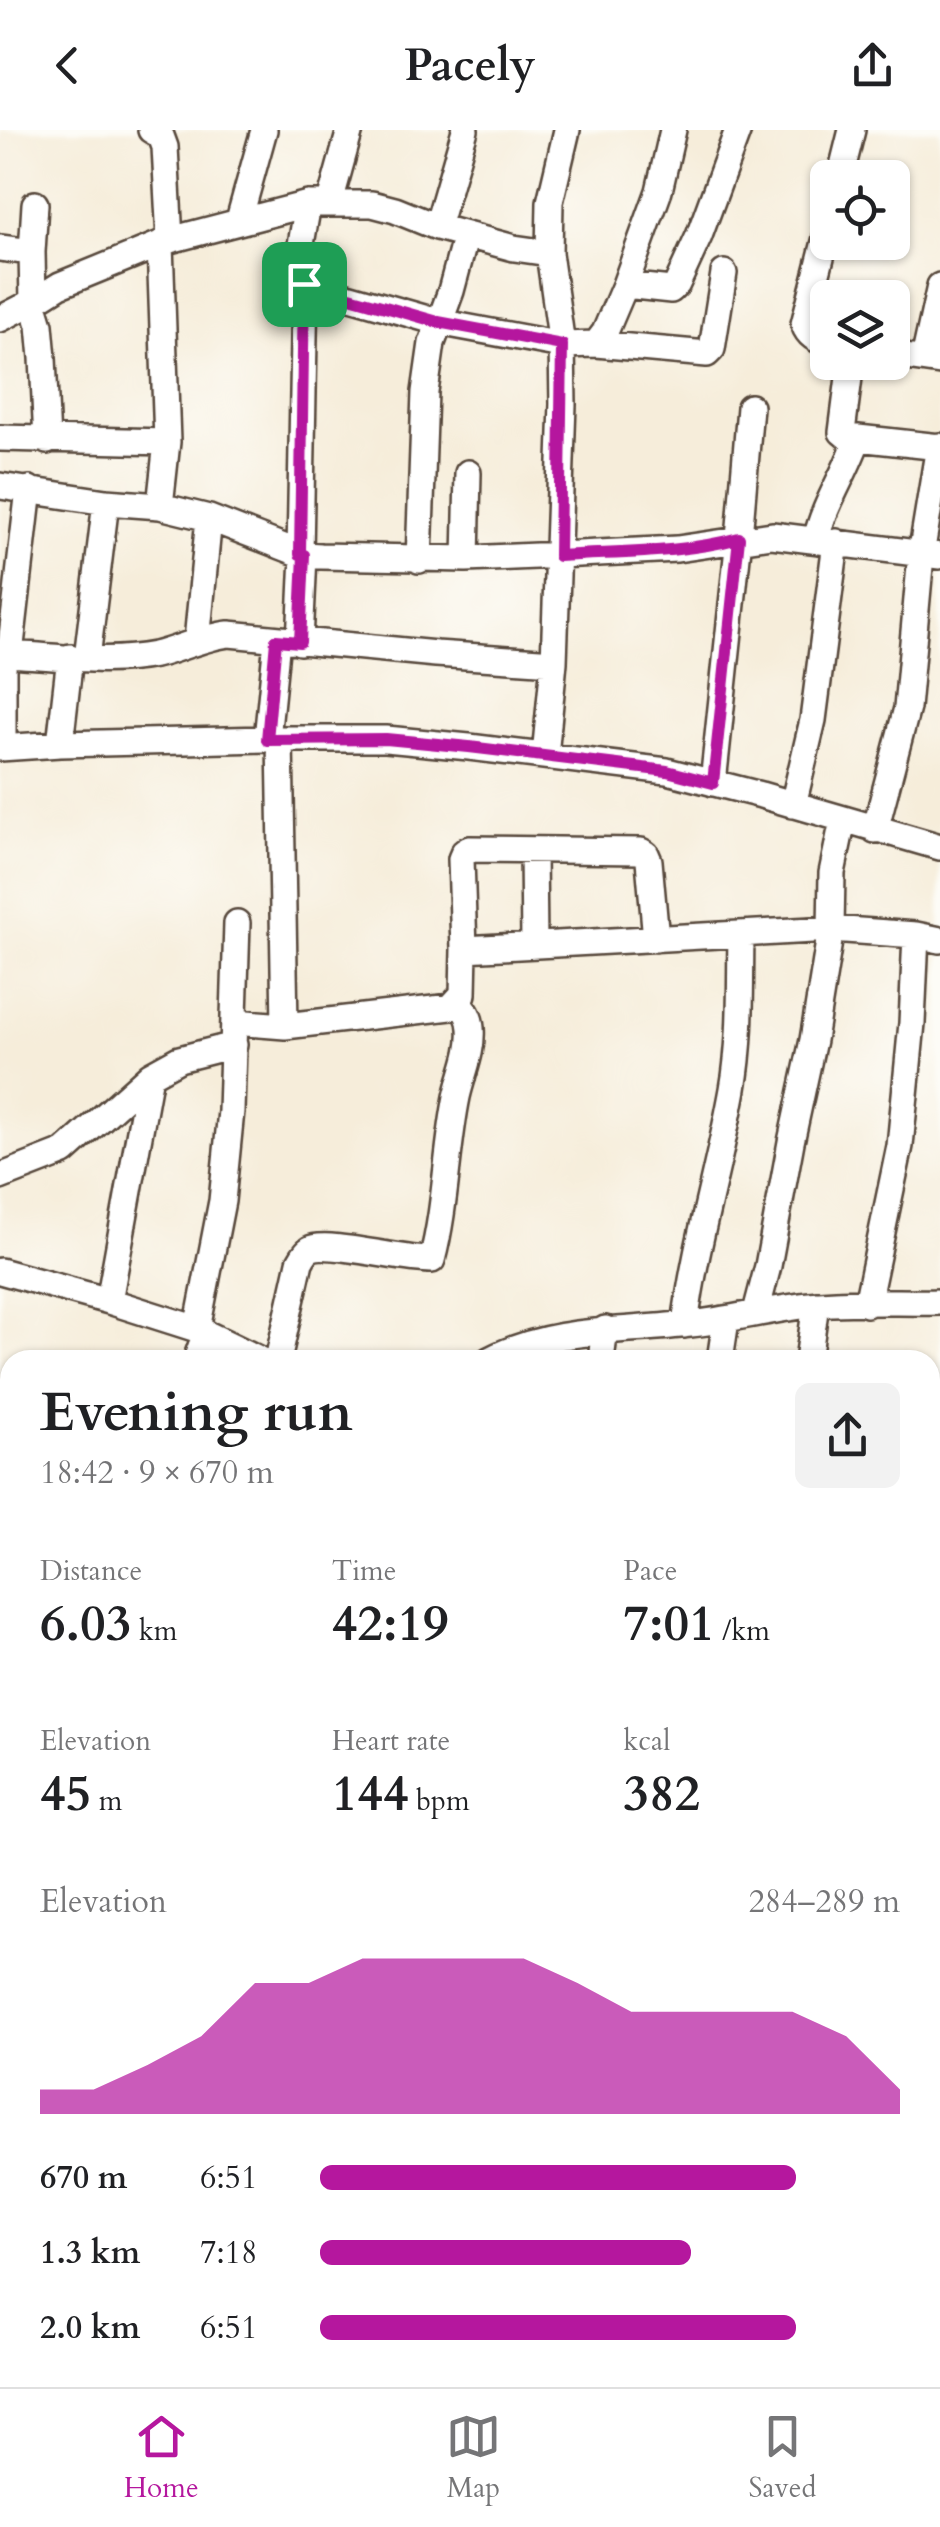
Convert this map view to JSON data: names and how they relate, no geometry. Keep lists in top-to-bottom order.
{
  "page": {
    "header": "Pacely",
    "heading": ["Evening run", "18:42 · 9 × 670 m"],
    "stats": [
      ["Distance", "6.03 km"],
      ["Time", "42:19"],
      ["Pace", "7:01 /km"],
      ["Elevation", "45 m"],
      ["Heart rate", "144 bpm"],
      ["kcal", "382"]
    ],
    "chart": ["Elevation", "284–289 m"],
    "list": [
      {
        "name": "670 m",
        "note": "6:51"
      },
      {
        "name": "1.3 km",
        "note": "7:18"
      },
      {
        "name": "2.0 km",
        "note": "6:51"
      }
    ],
    "tabs": ["Home", "Map", "Saved"]
  }
}
